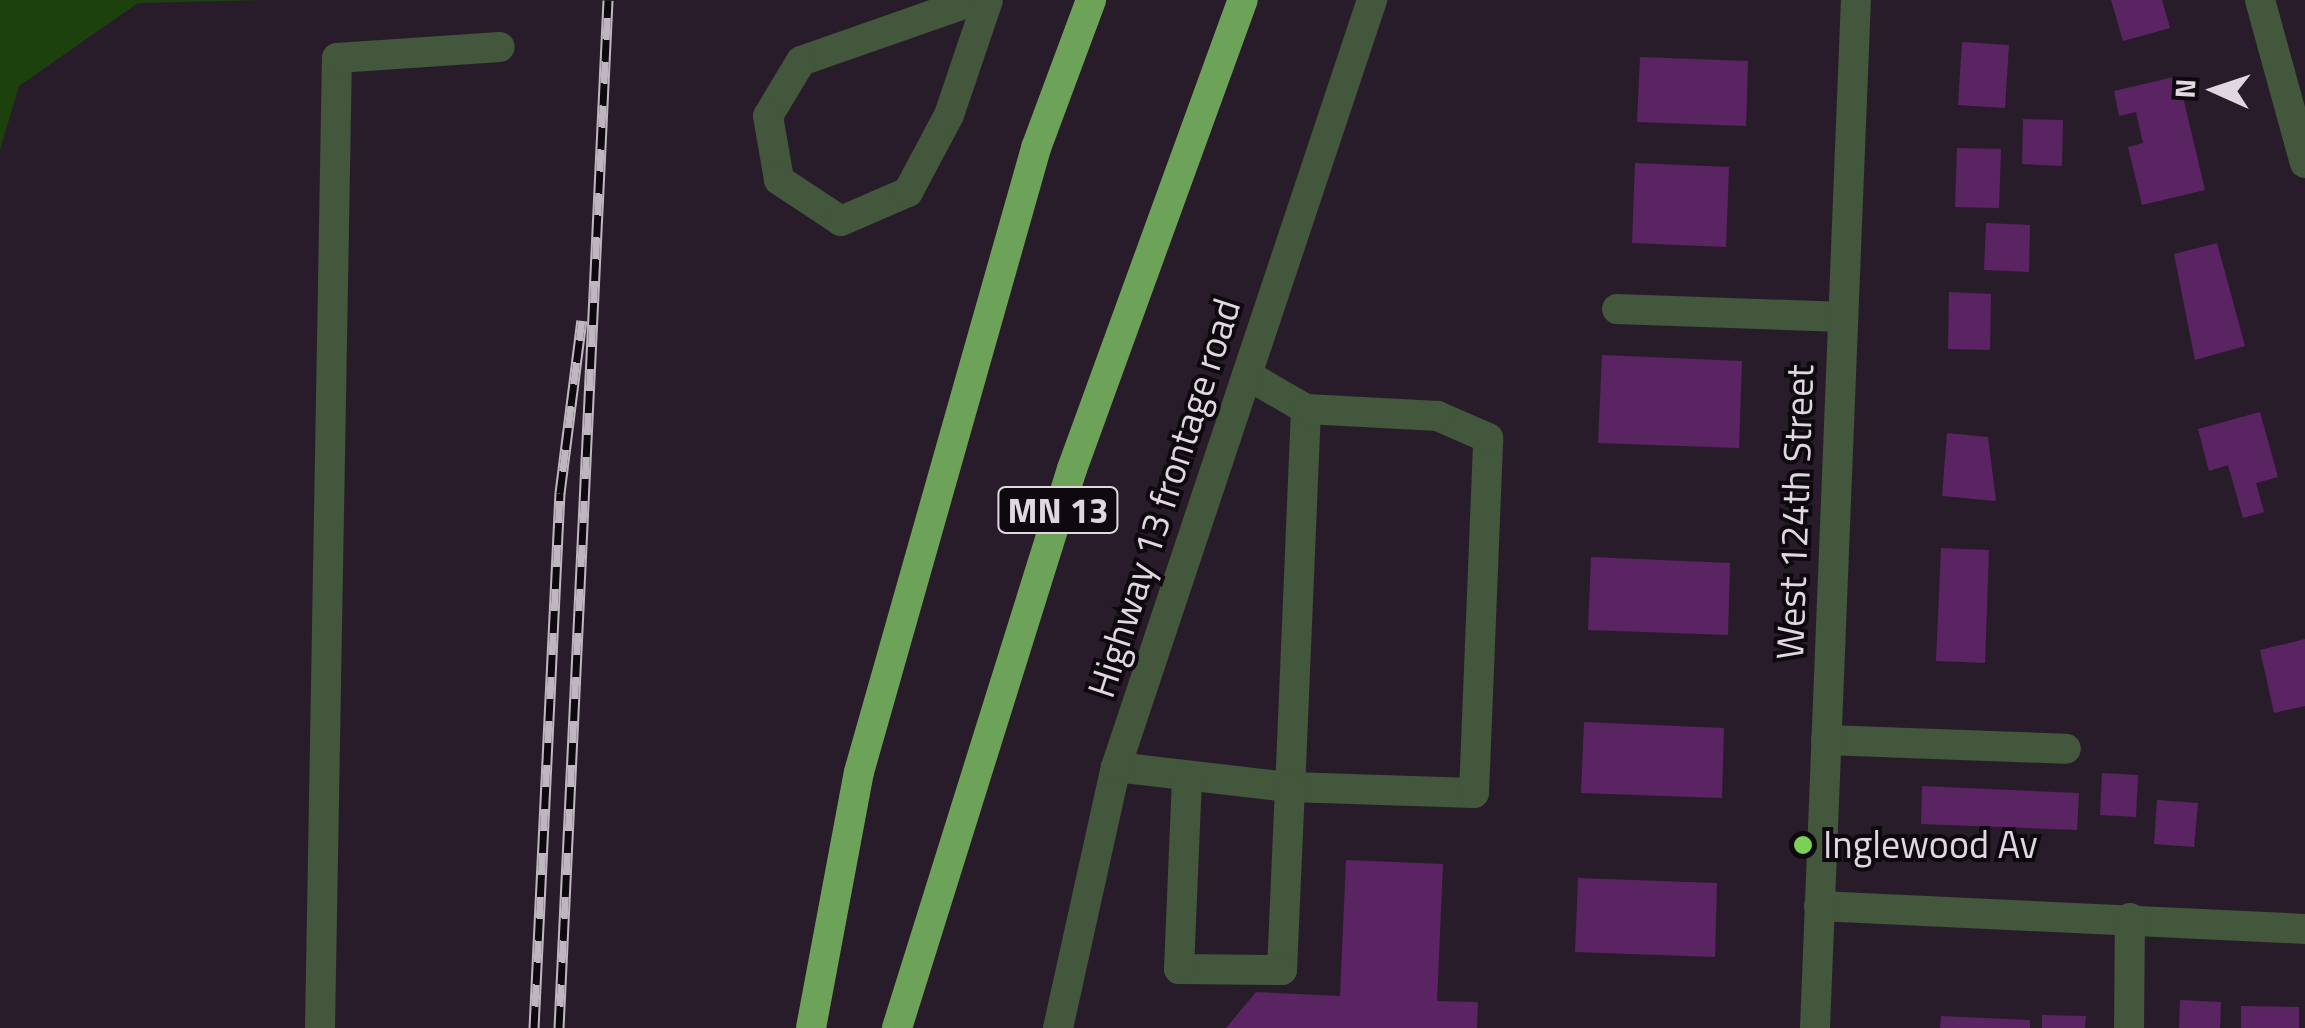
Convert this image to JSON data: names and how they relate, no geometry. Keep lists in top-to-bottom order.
{
  "streets": {
    "highway": ["MN 13"],
    "street": ["Highway 13 frontage road", "West 124th Street"]
  },
  "places": ["Inglewood Av"],
  "north": "left"
}
